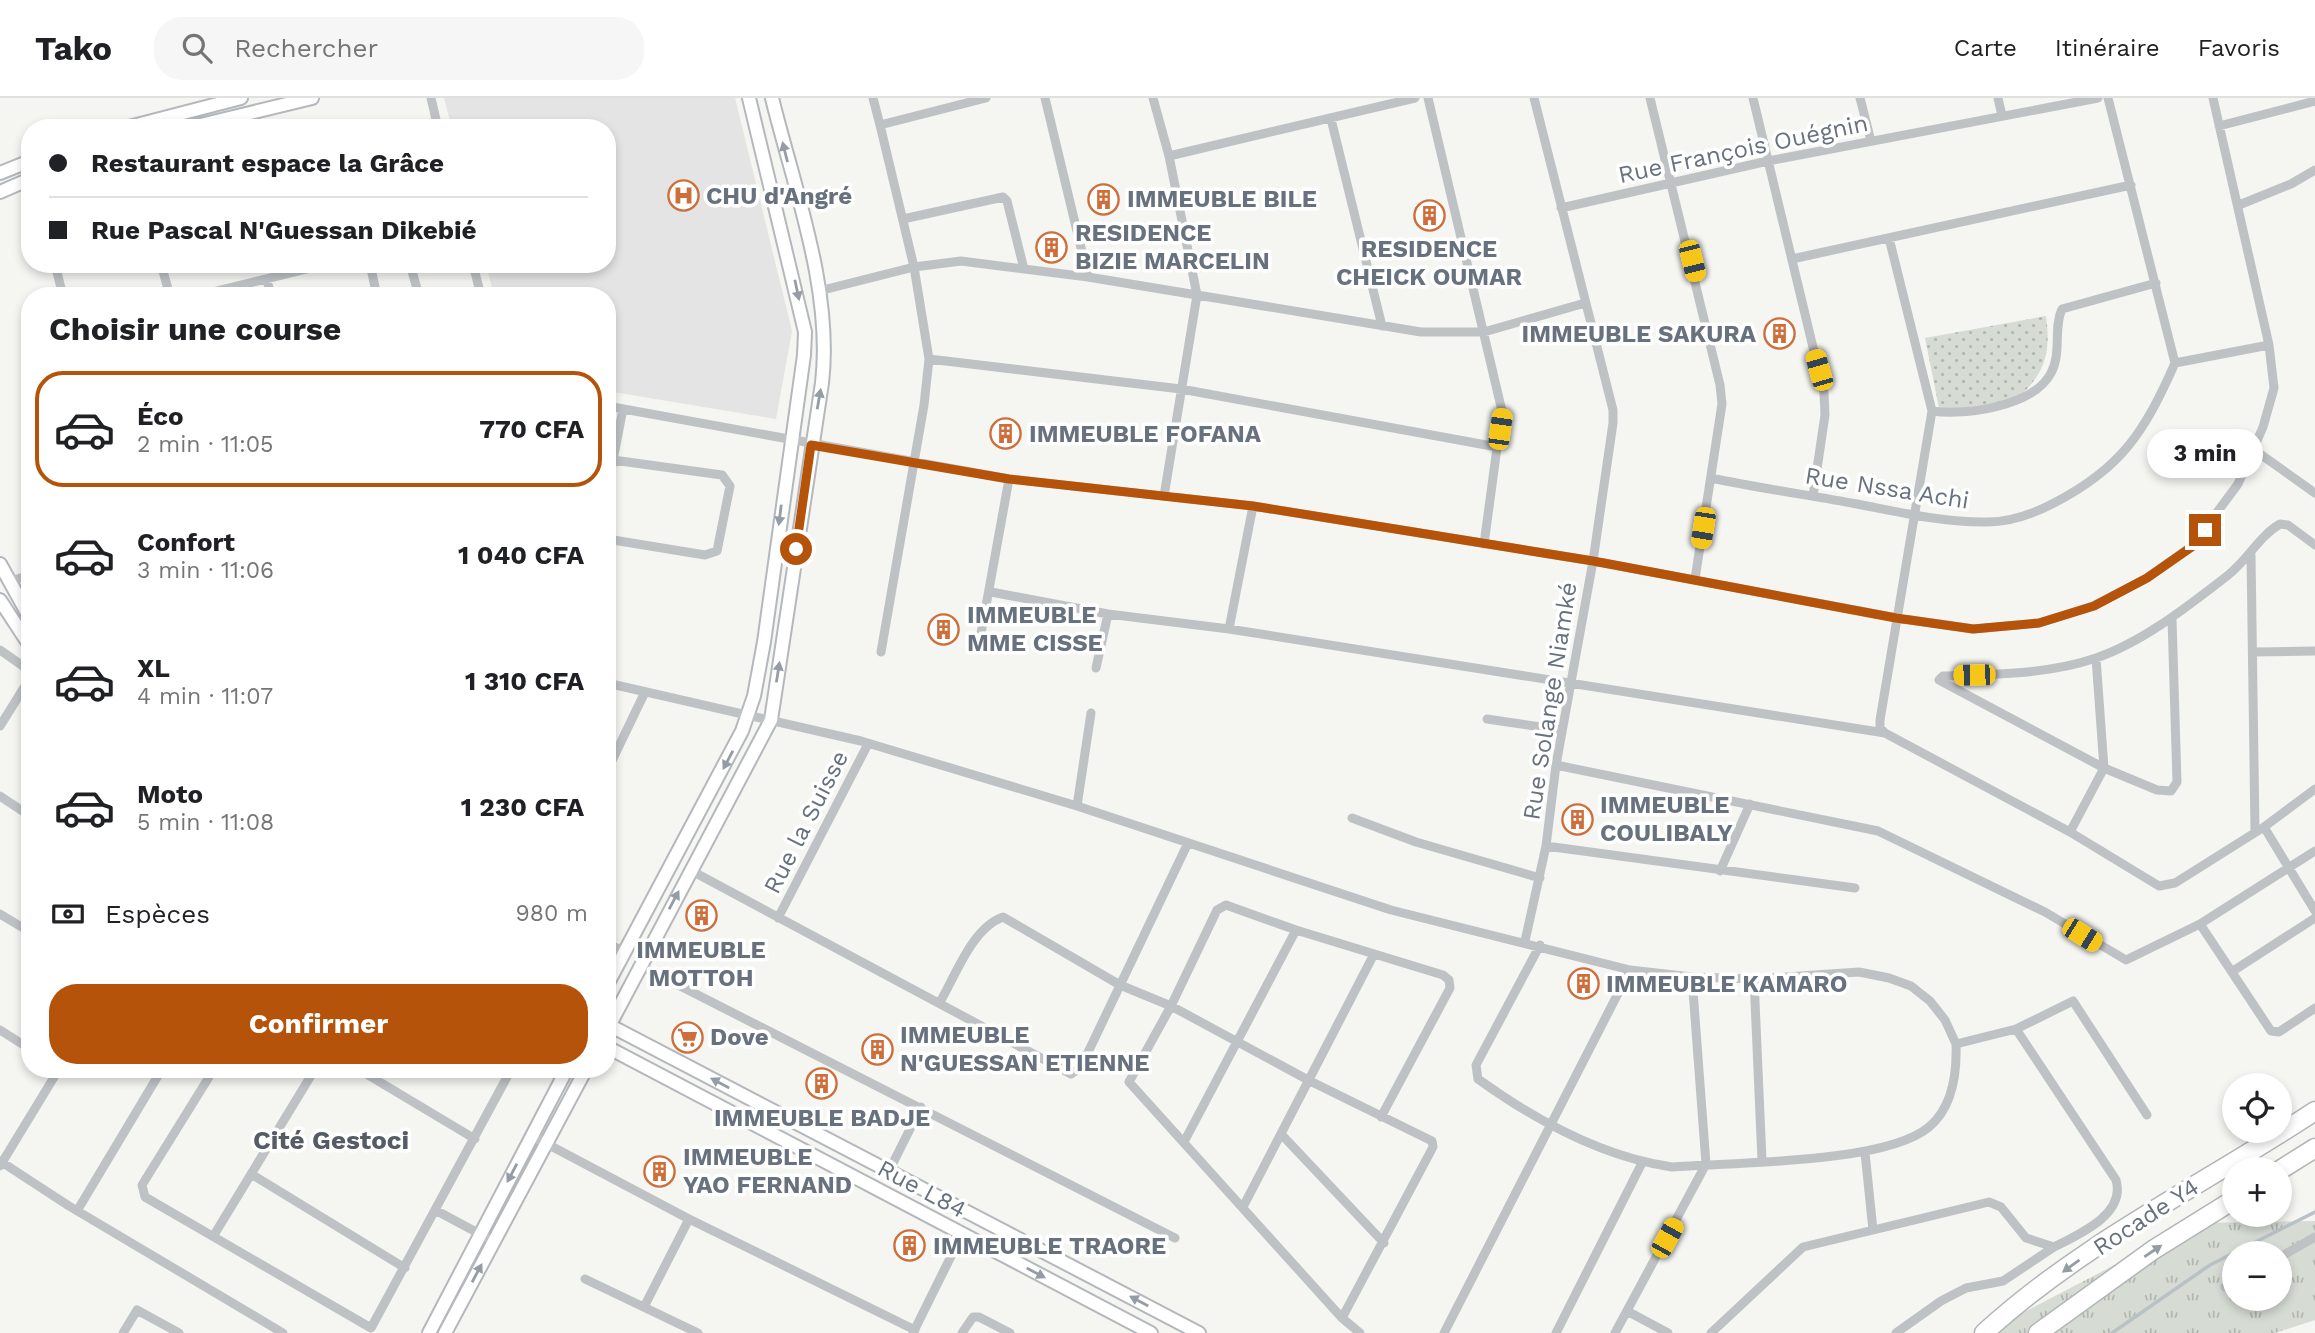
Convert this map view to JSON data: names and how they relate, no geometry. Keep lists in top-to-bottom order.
{
  "streets": {
    "highway": ["Rocade Y4"],
    "main road": ["Rue L84"],
    "street": [
      "Rue François Ouégnin",
      "Rue Nssa Achi",
      "Rue Solange Niamké",
      "Rue la Suisse"
    ]
  },
  "crossings": [
    ["Rue François Ouégnin", "Rue Solange Niamké"]
  ],
  "districts": ["Cité Gestoci"],
  "places": {
    "hospital": ["CHU d'Angré"],
    "building": [
      "IMMEUBLE BILE",
      "RESIDENCE CHEICK OUMAR",
      "RESIDENCE BIZIE MARCELIN",
      "IMMEUBLE SAKURA",
      "IMMEUBLE FOFANA",
      "IMMEUBLE MME CISSE",
      "IMMEUBLE COULIBALY",
      "IMMEUBLE MOTTOH",
      "IMMEUBLE KAMARO",
      "IMMEUBLE N'GUESSAN ETIENNE",
      "IMMEUBLE BADJE",
      "IMMEUBLE YAO FERNAND",
      "IMMEUBLE TRAORE"
    ],
    "supermarket": ["Dove"]
  },
  "page": {
    "header": "Tako",
    "search": "Rechercher",
    "nav": ["Carte", "Itinéraire", "Favoris"],
    "banner": ["Restaurant espace la Grâce", "Rue Pascal N'Guessan Dikebié"],
    "heading": "Choisir une course",
    "list": [
      {
        "name": "Éco",
        "note": "2 min · 11:05",
        "value": "770 CFA"
      },
      {
        "name": "Confort",
        "note": "3 min · 11:06",
        "value": "1 040 CFA"
      },
      {
        "name": "XL",
        "note": "4 min · 11:07",
        "value": "1 310 CFA"
      },
      {
        "name": "Moto",
        "note": "5 min · 11:08",
        "value": "1 230 CFA"
      }
    ],
    "bubble": "3 min",
    "pay": ["Espèces", "980 m"],
    "buttons": "Confirmer",
    "map_buttons": ["+", "−"]
  }
}
